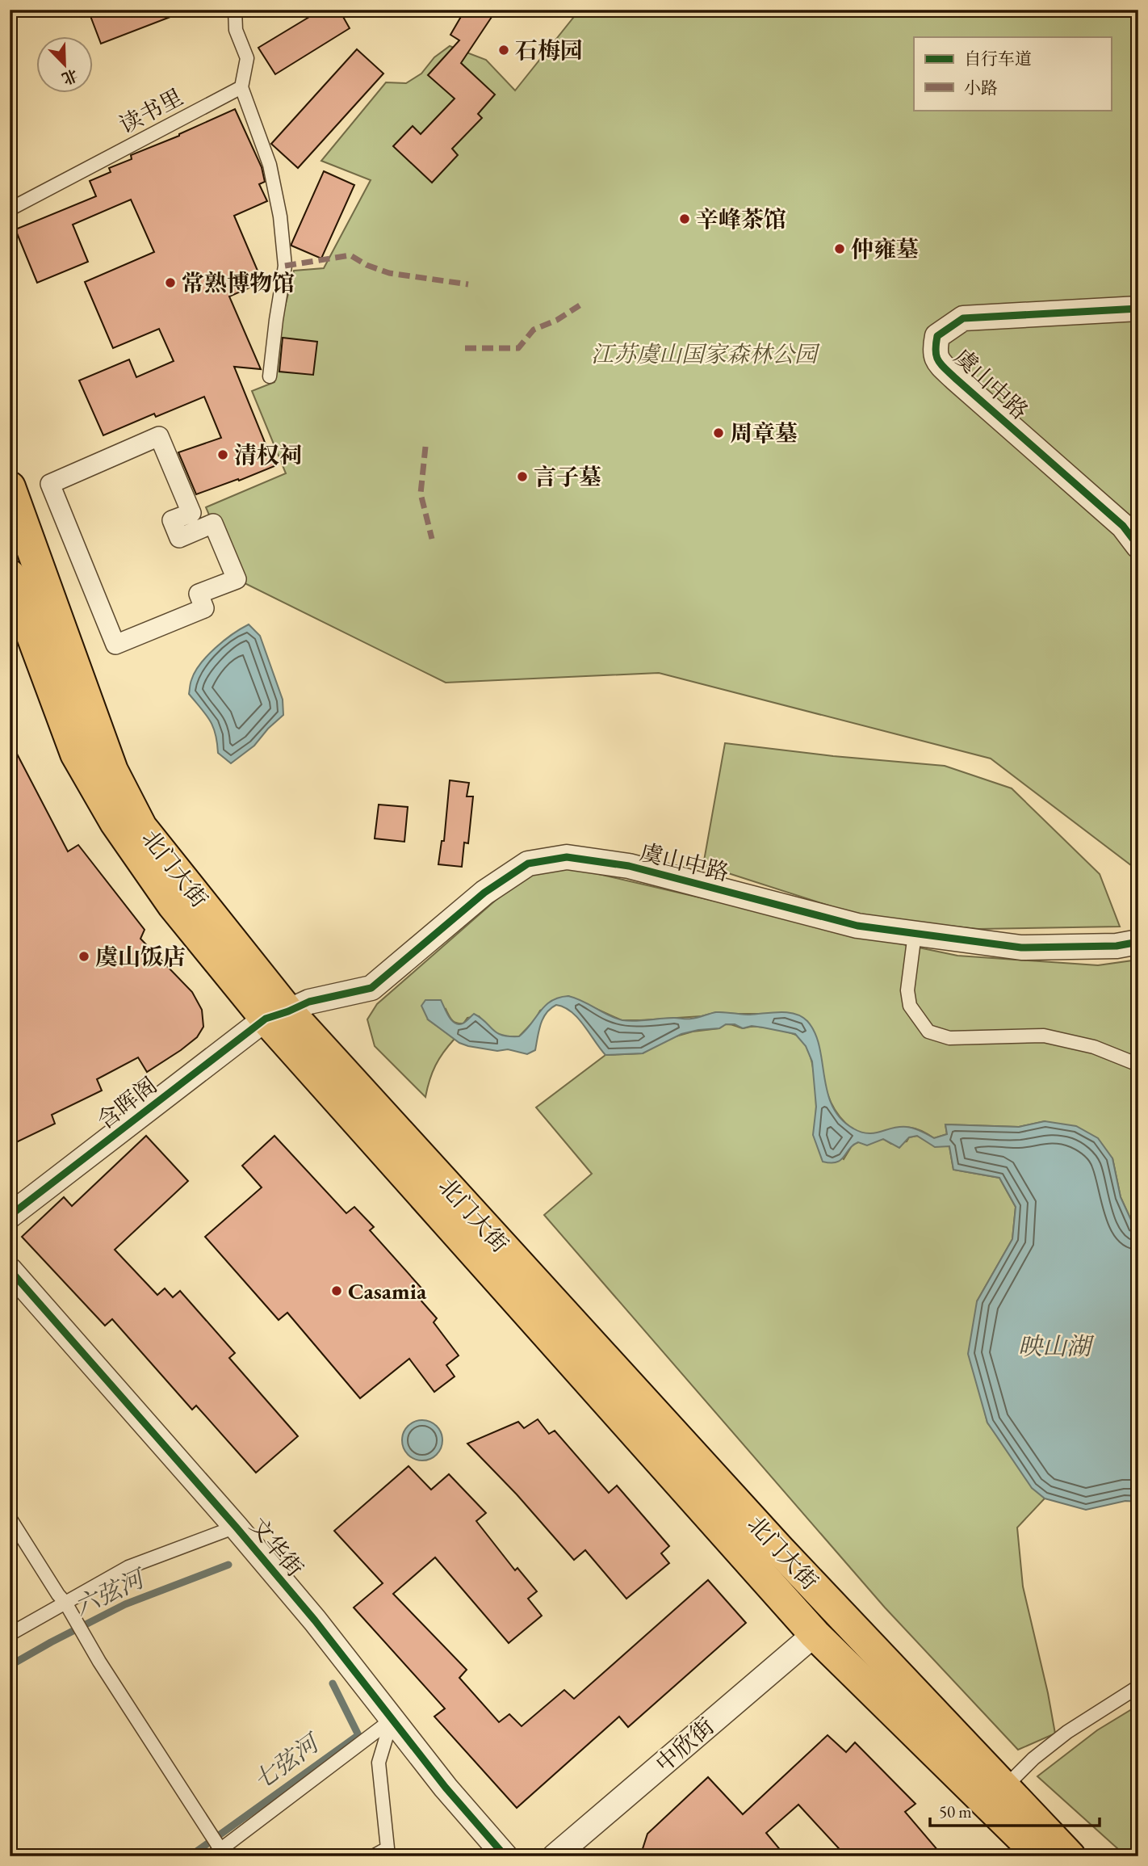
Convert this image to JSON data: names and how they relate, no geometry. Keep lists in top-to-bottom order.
{
  "streets": {
    "main road": ["北门大街"],
    "street": [
      "虞山中路",
      "含晖阁",
      "文华街",
      "中欣街"
    ],
    "lane": ["读书里"]
  },
  "crossings": [
    ["虞山中路", "北门大街"],
    ["虞山中路", "含晖阁"],
    ["北门大街", "含晖阁"],
    ["北门大街", "中欣街"]
  ],
  "water": ["映山湖", "六弦河", "七弦河"],
  "parks": ["江苏虞山国家森林公园"],
  "places": [
    "石梅园",
    "辛峰茶馆",
    "仲雍墓",
    "常熟博物馆",
    "周章墓",
    "清权祠",
    "言子墓",
    "虞山饭店",
    "Casamia"
  ],
  "legend": ["自行车道", "小路"],
  "scale_bar": "50 m",
  "north": "bottom right"
}
